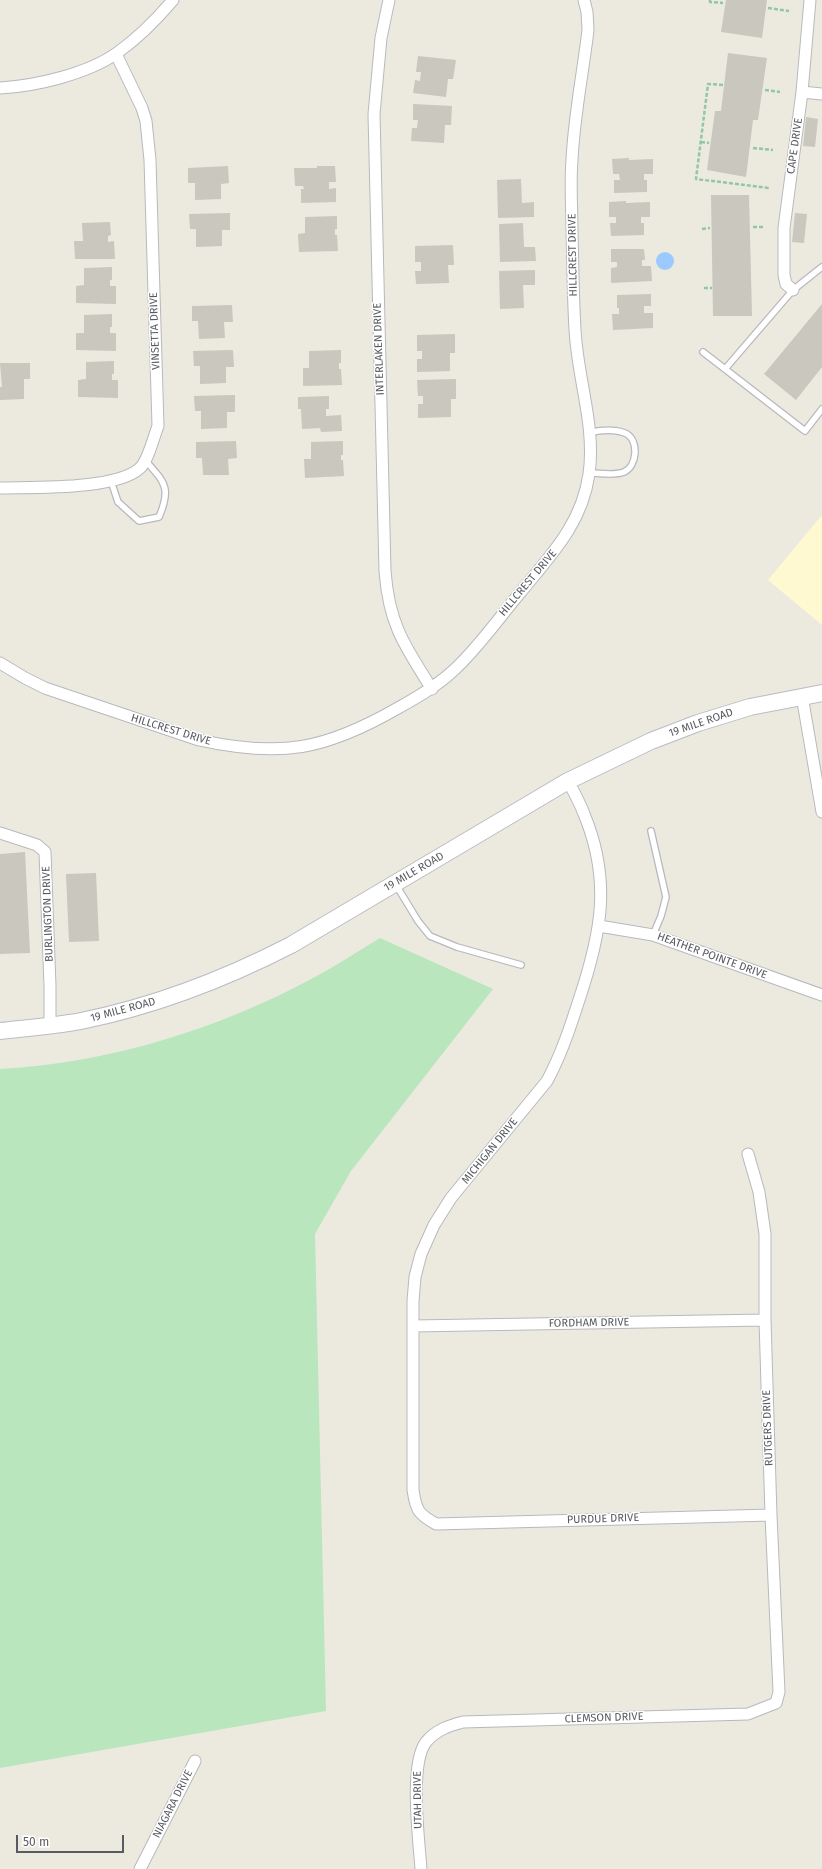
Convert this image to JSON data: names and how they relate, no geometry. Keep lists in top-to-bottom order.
{
  "streets": {
    "street": [
      "CAPE DRIVE",
      "HILLCREST DRIVE",
      "VINSETTA DRIVE",
      "INTERLAKEN DRIVE",
      "19 MILE ROAD",
      "BURLINGTON DRIVE",
      "HEATHER POINTE DRIVE",
      "MICHIGAN DRIVE",
      "FORDHAM DRIVE",
      "RUTGERS DRIVE",
      "PURDUE DRIVE",
      "CLEMSON DRIVE",
      "UTAH DRIVE",
      "NIAGARA DRIVE"
    ]
  },
  "crossings": [
    ["HILLCREST DRIVE", "INTERLAKEN DRIVE"],
    ["19 MILE ROAD", "BURLINGTON DRIVE"],
    ["19 MILE ROAD", "MICHIGAN DRIVE"],
    ["HEATHER POINTE DRIVE", "MICHIGAN DRIVE"],
    ["MICHIGAN DRIVE", "FORDHAM DRIVE"],
    ["MICHIGAN DRIVE", "PURDUE DRIVE"],
    ["FORDHAM DRIVE", "RUTGERS DRIVE"],
    ["RUTGERS DRIVE", "PURDUE DRIVE"],
    ["RUTGERS DRIVE", "CLEMSON DRIVE"],
    ["CLEMSON DRIVE", "UTAH DRIVE"]
  ],
  "scale_bar": "50 m"
}
